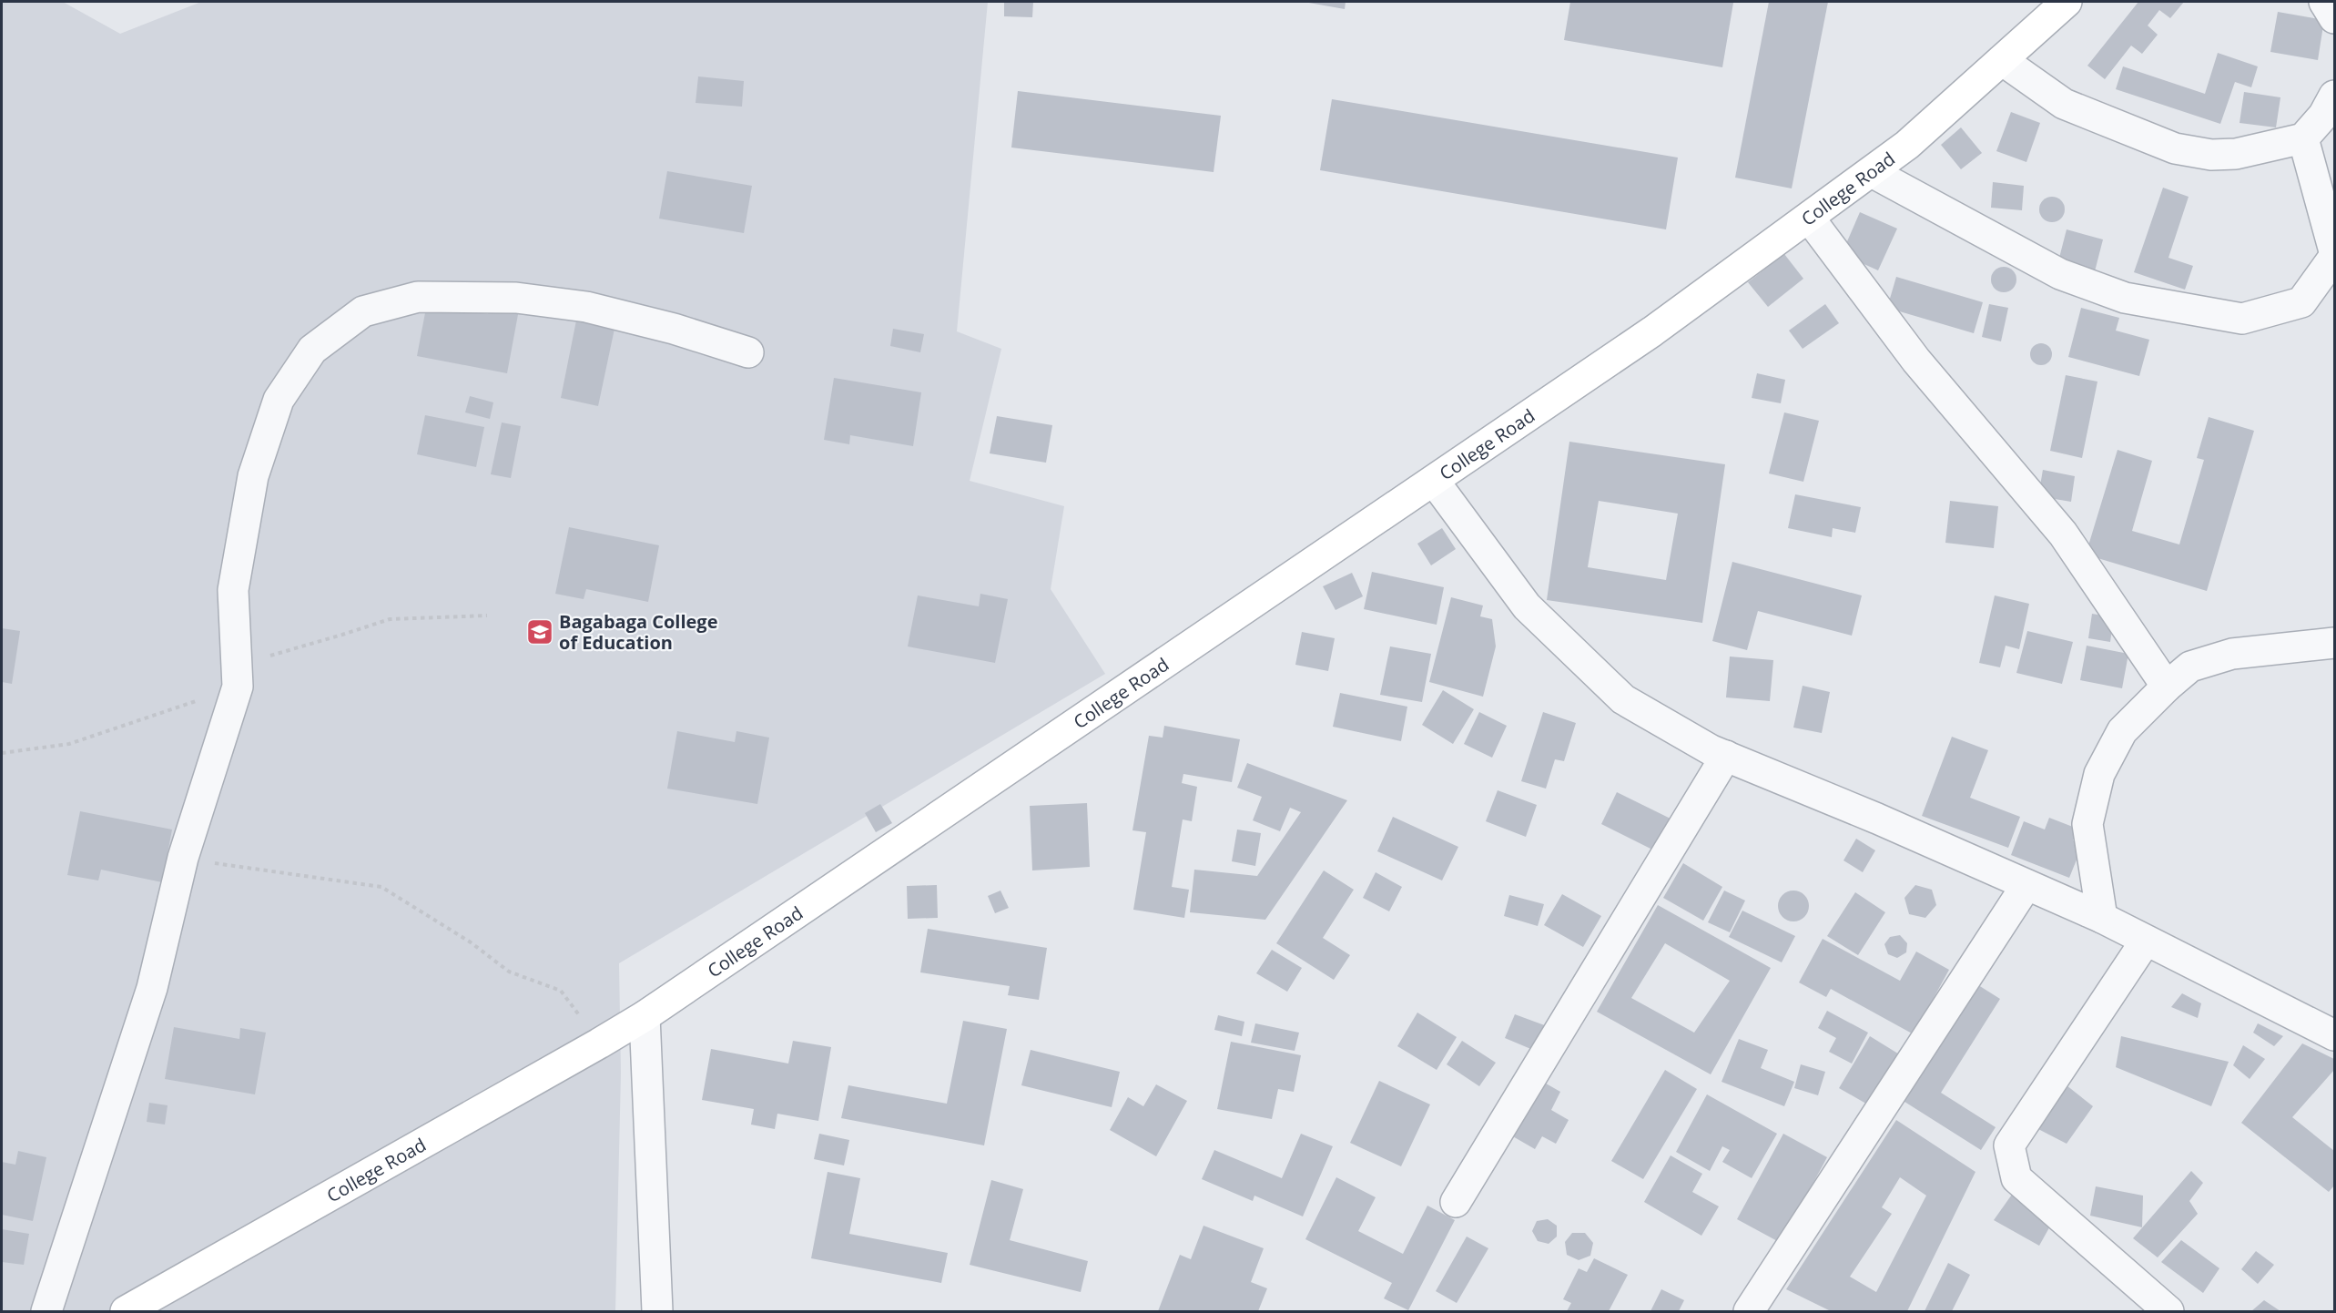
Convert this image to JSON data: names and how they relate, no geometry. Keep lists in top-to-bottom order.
{
  "streets": {
    "street": ["College Road"]
  },
  "places": {
    "school or university": ["Bagabaga College of Education"]
  }
}
